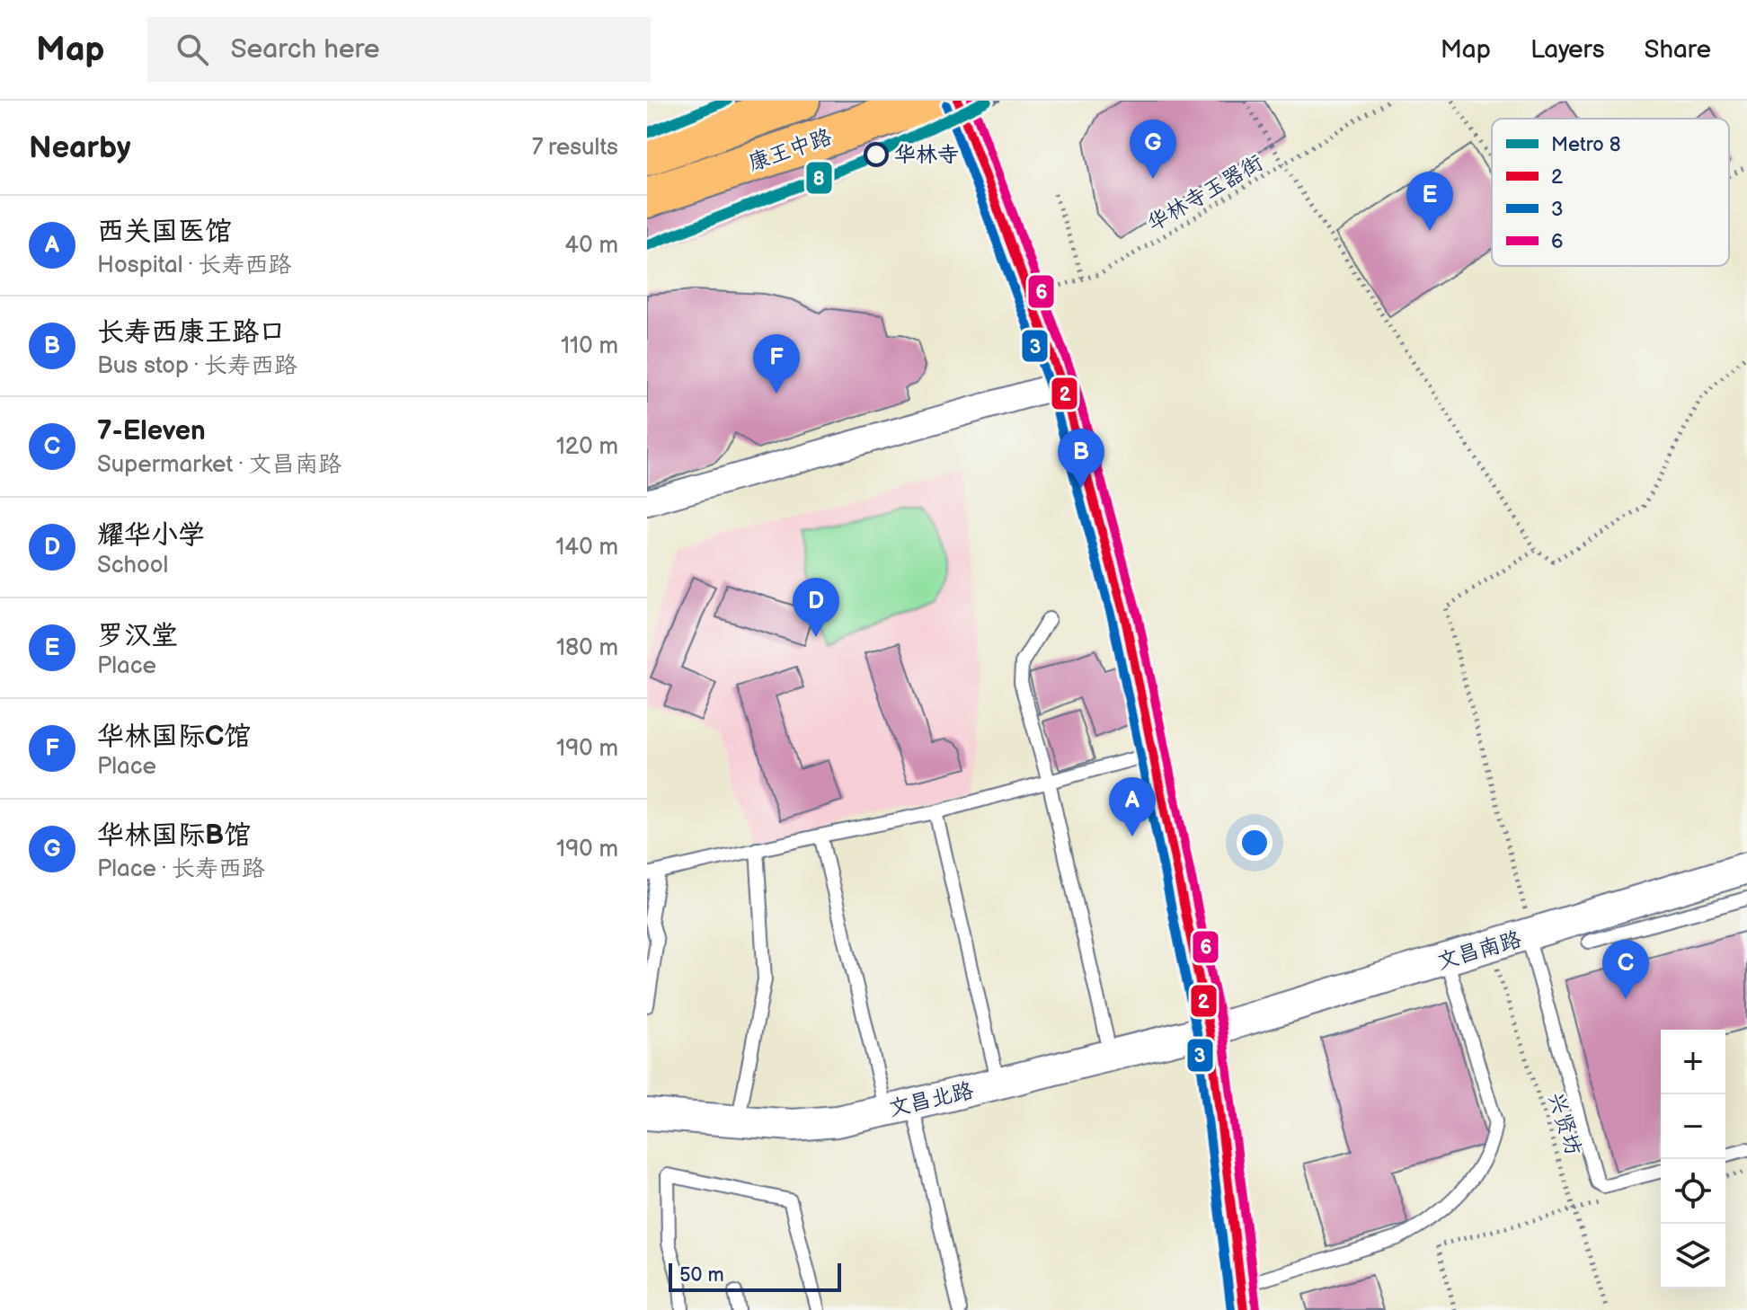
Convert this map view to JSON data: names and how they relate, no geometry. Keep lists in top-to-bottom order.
{
  "streets": {
    "main road": ["康王中路"],
    "street": ["文昌南路", "文昌北路"],
    "path": ["华林寺玉器街", "兴贤坊"]
  },
  "crossings": [
    ["文昌南路", "文昌北路"],
    ["文昌南路", "兴贤坊"]
  ],
  "places": ["华林寺"],
  "lines": [
    "metro line 8",
    "transit line 2",
    "transit line 6",
    "transit line 3"
  ],
  "legend": [
    "Metro 8",
    "2",
    "3",
    "6"
  ],
  "scale_bar": "50 m",
  "page": {
    "header": "Map",
    "search": "Search here",
    "nav": ["Map", "Layers", "Share"],
    "heading": ["Nearby", "7 results"],
    "pins": [
      "G",
      "E",
      "F",
      "B",
      "D",
      "A",
      "C"
    ],
    "list": [
      {
        "mark": "A",
        "name": "西关国医馆",
        "note": "Hospital · 长寿西路",
        "value": "40 m"
      },
      {
        "mark": "B",
        "name": "长寿西康王路口",
        "note": "Bus stop · 长寿西路",
        "value": "110 m"
      },
      {
        "mark": "C",
        "name": "7-Eleven",
        "note": "Supermarket · 文昌南路",
        "value": "120 m"
      },
      {
        "mark": "D",
        "name": "耀华小学",
        "note": "School",
        "value": "140 m"
      },
      {
        "mark": "E",
        "name": "罗汉堂",
        "note": "Place",
        "value": "180 m"
      },
      {
        "mark": "F",
        "name": "华林国际C馆",
        "note": "Place",
        "value": "190 m"
      },
      {
        "mark": "G",
        "name": "华林国际B馆",
        "note": "Place · 长寿西路",
        "value": "190 m"
      }
    ],
    "map_buttons": ["+", "−"],
    "scale": "50 m"
  }
}
